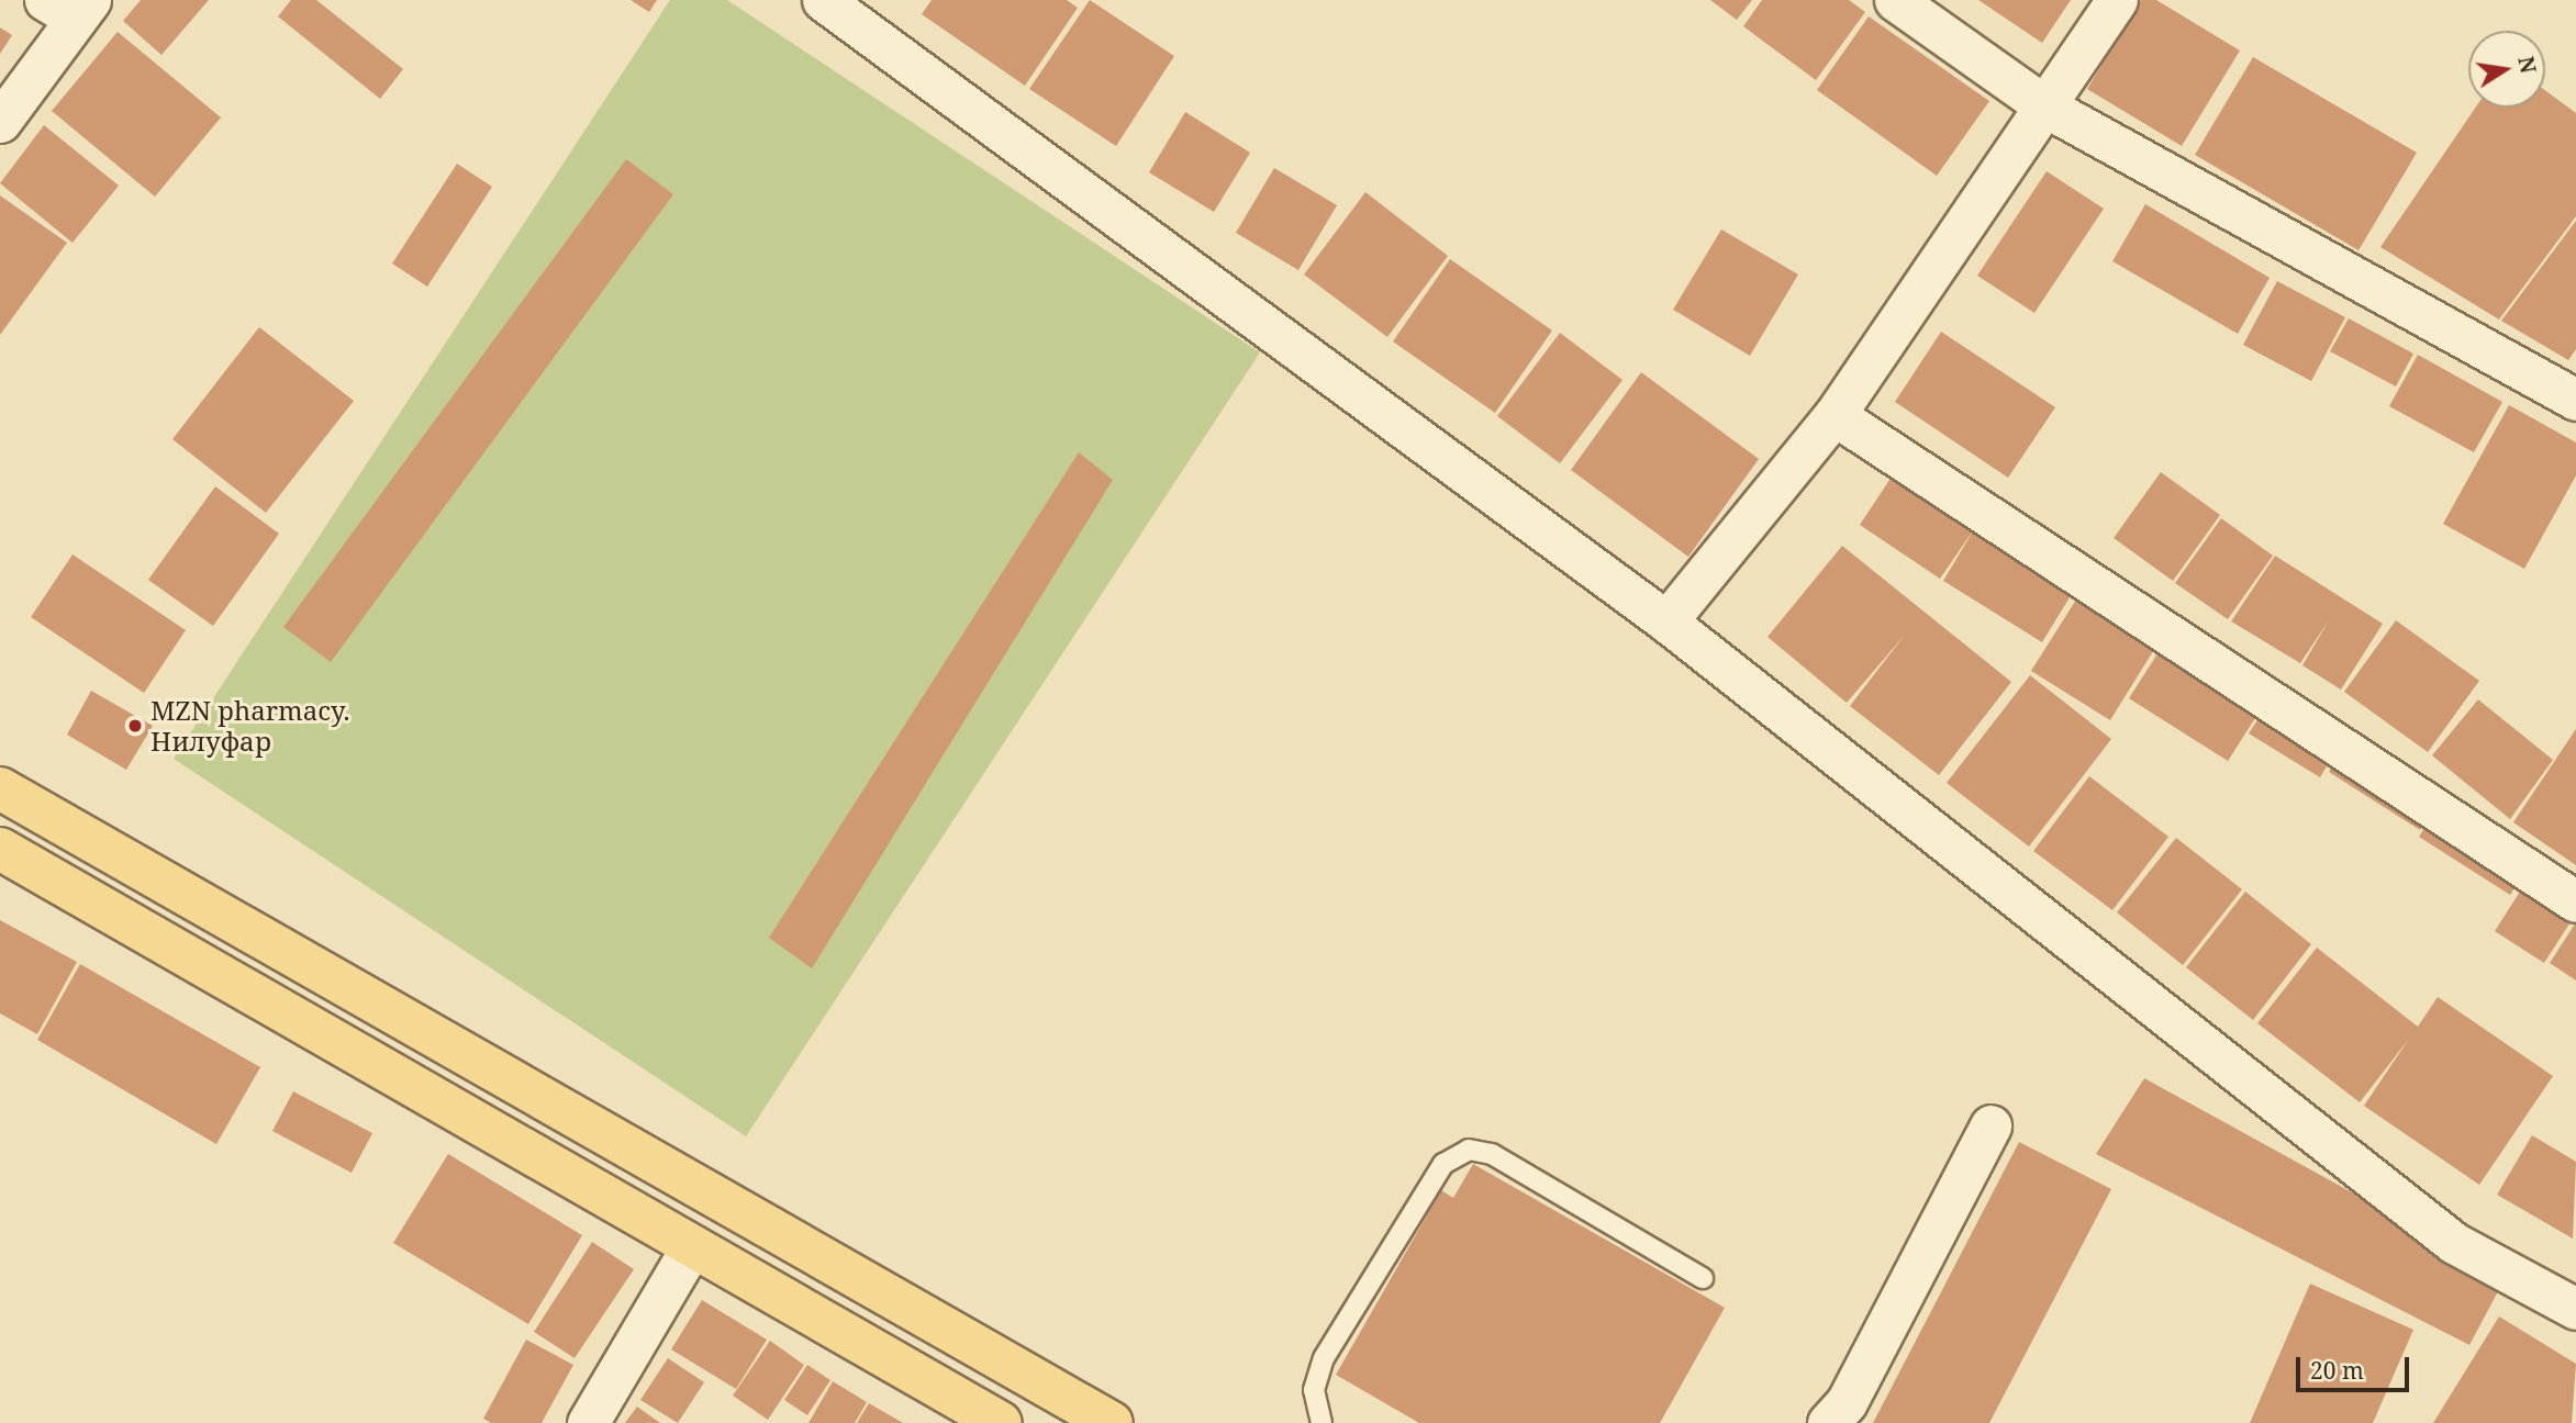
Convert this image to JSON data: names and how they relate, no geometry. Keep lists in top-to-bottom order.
{
  "places": ["MZN pharmacy. Нилуфар"],
  "scale_bar": "20 m",
  "north": "right"
}
